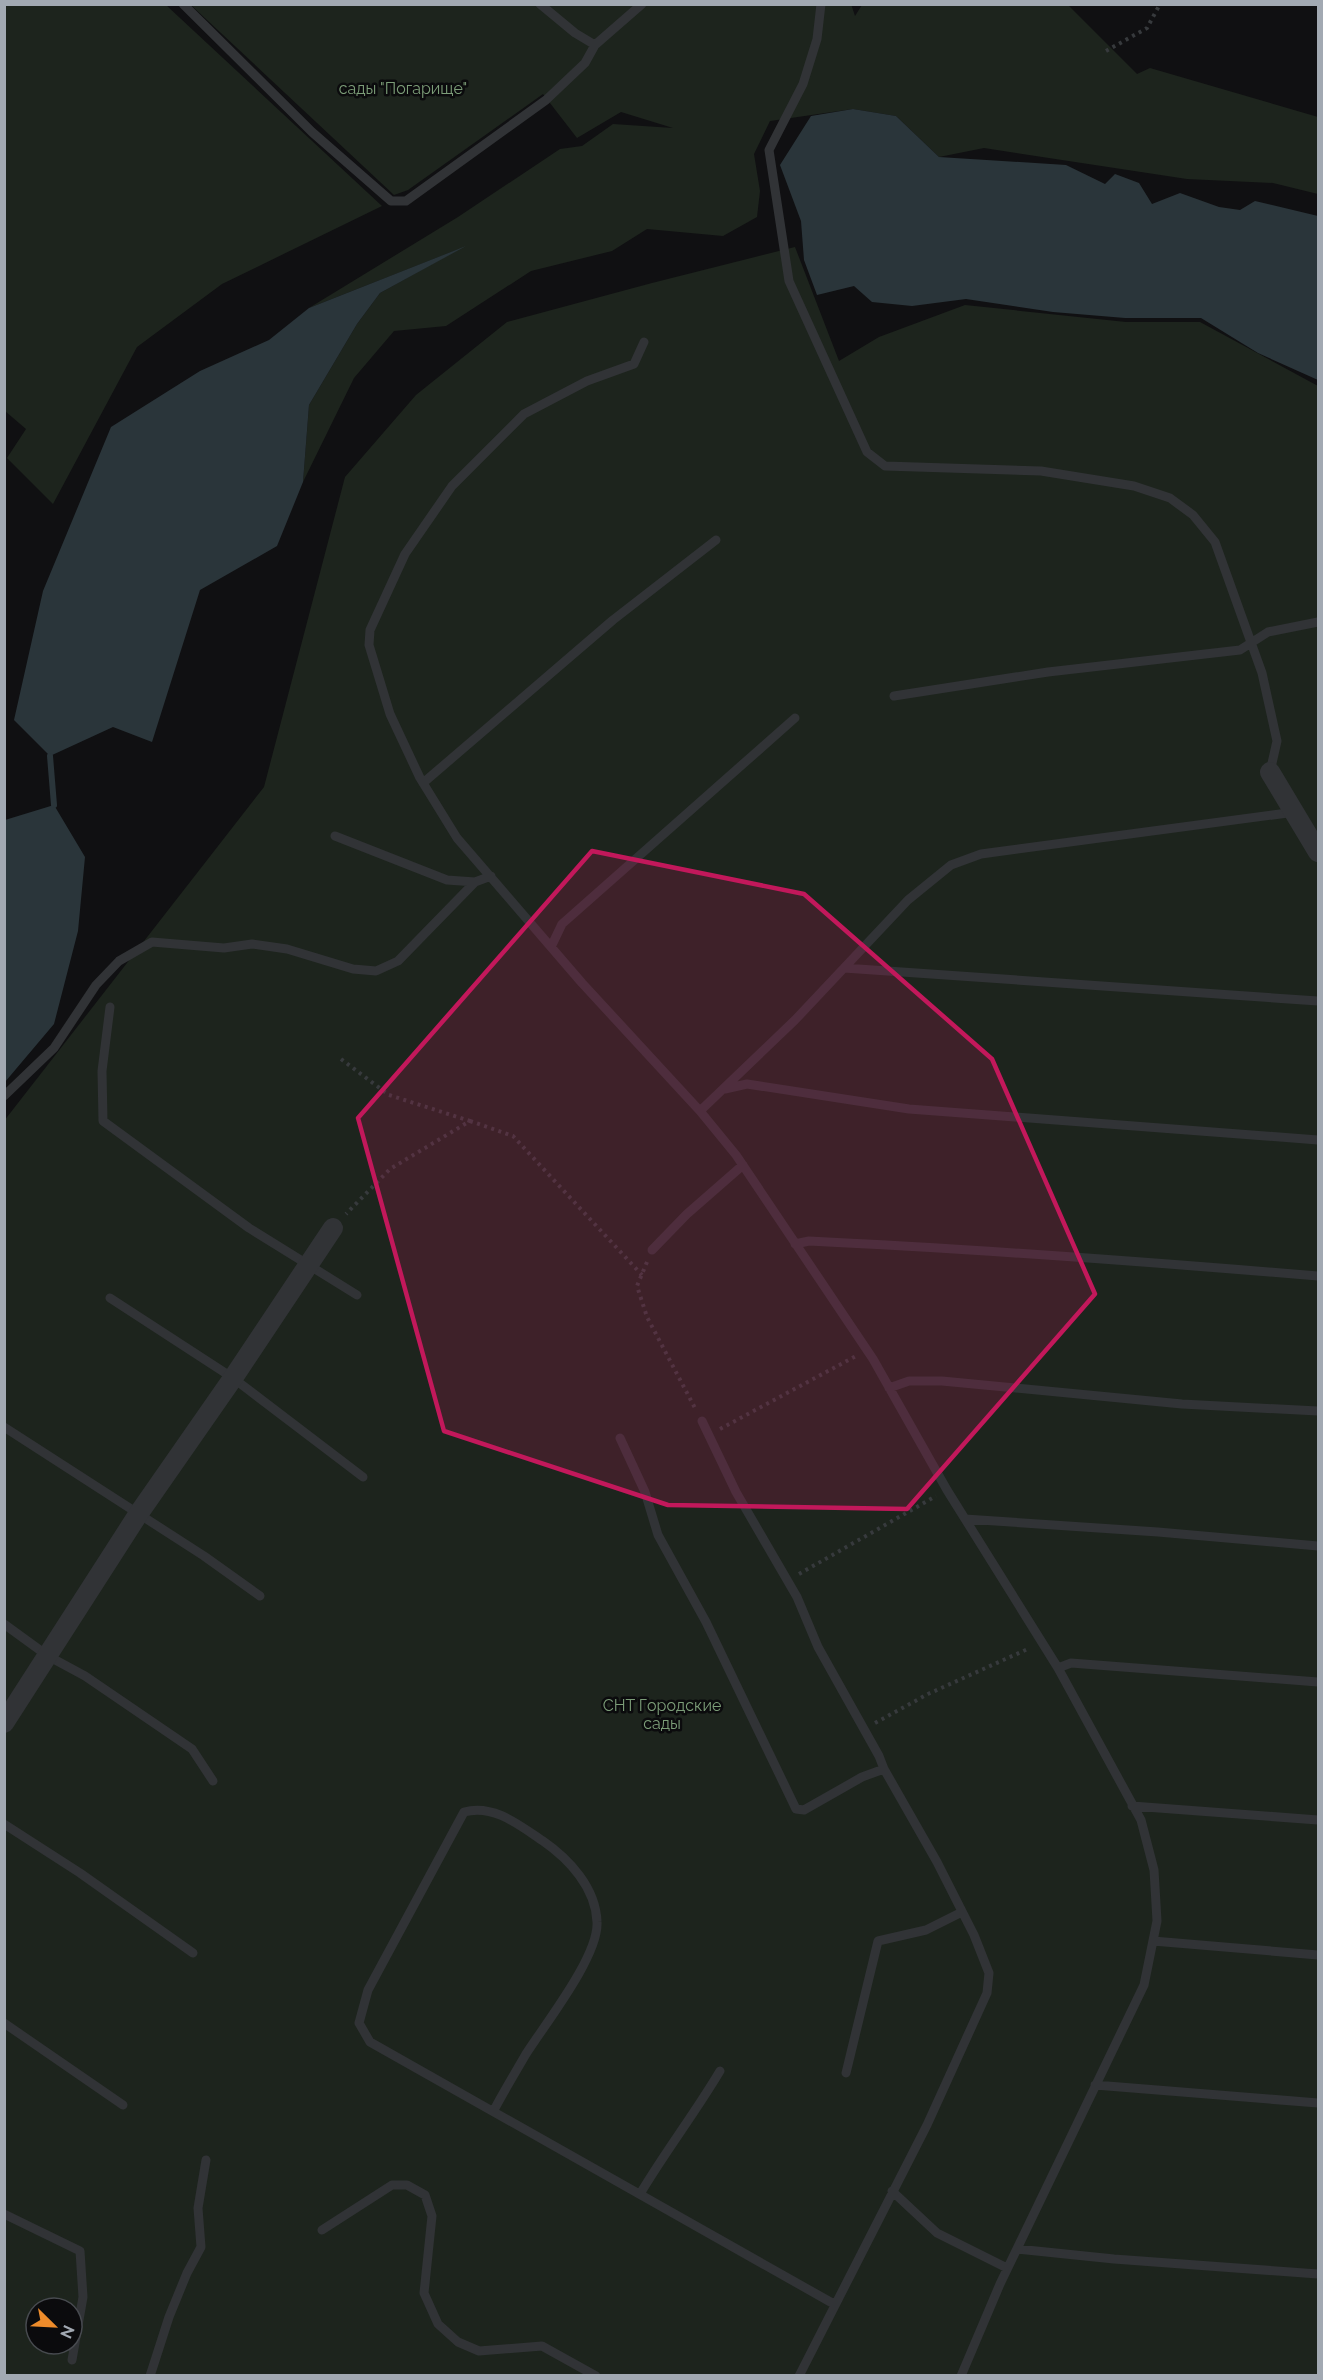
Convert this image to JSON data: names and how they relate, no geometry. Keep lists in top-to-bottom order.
{
  "parks": ["сады \"Погарище\"", "СНТ Городские сады"],
  "north": "bottom right"
}
